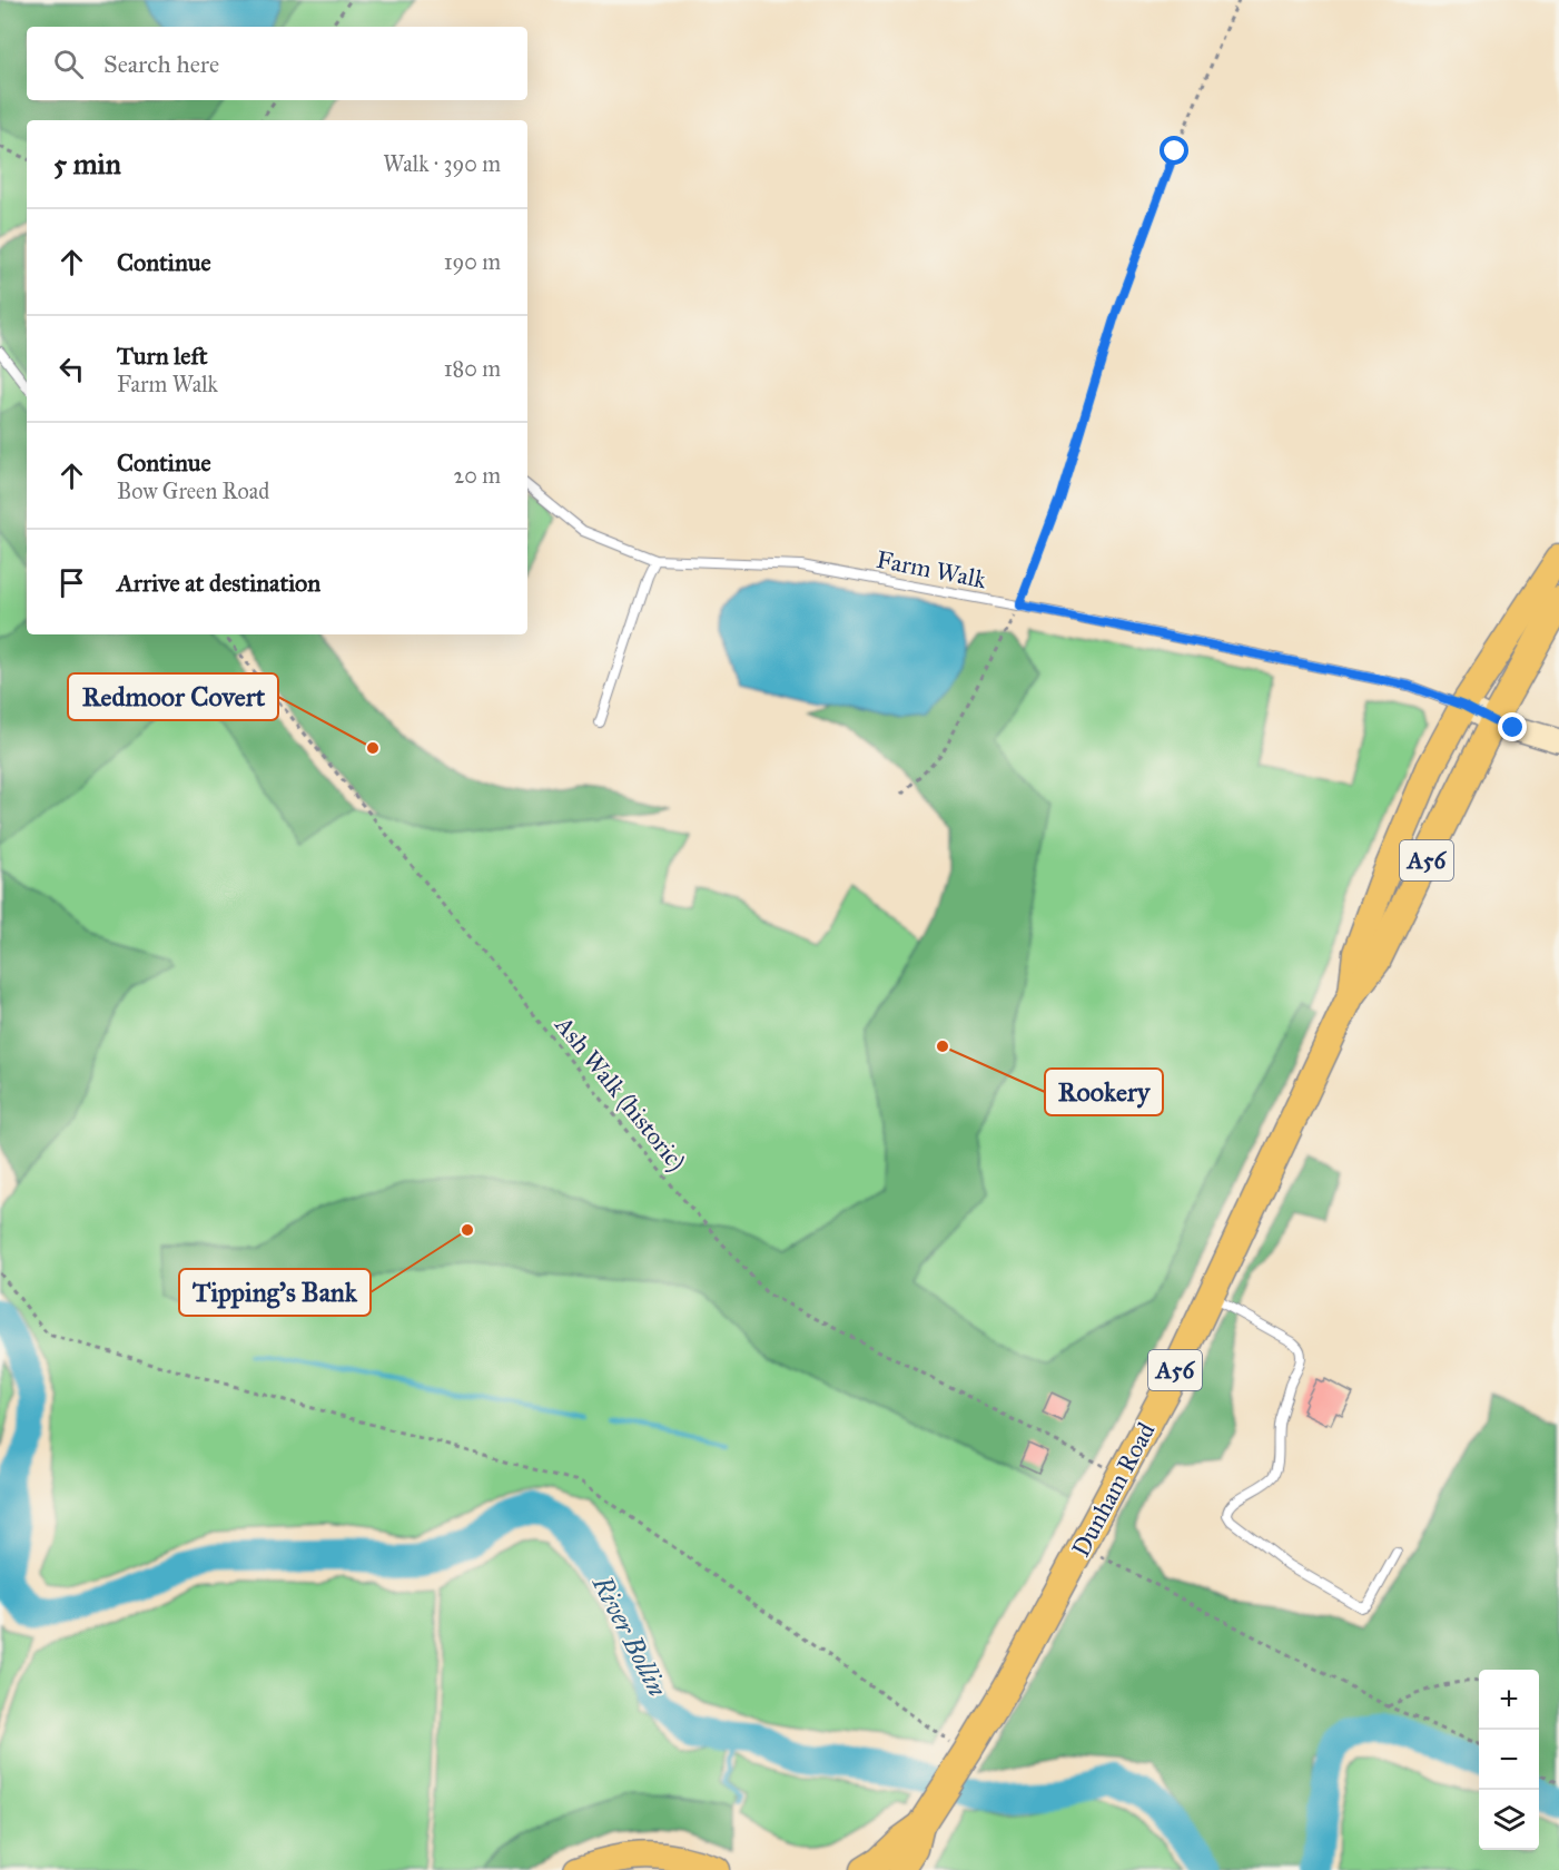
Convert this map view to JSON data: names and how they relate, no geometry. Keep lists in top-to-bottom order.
{
  "streets": {
    "highway": ["A56", "Dunham Road"],
    "lane": ["Farm Walk"],
    "path": ["Ash Walk (historic)"]
  },
  "crossings": [
    ["Farm Walk", "Dunham Road"]
  ],
  "water": ["River Bollin"],
  "places": ["Redmoor Covert", "Rookery", "Tipping's Bank"],
  "page": {
    "search": "Search here",
    "heading": ["5 min", "Walk · 390 m"],
    "list": [
      ["Continue", "190 m"],
      ["Turn left", "Farm Walk", "180 m"],
      ["Continue", "Bow Green Road", "20 m"],
      "Arrive at destination"
    ],
    "map_buttons": ["+", "−"]
  }
}
